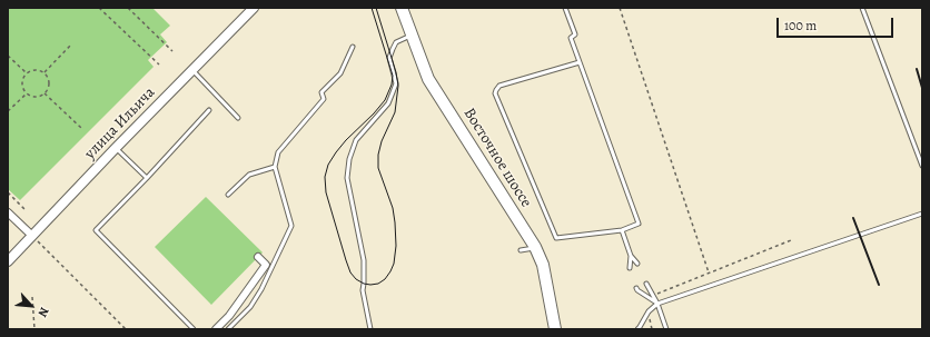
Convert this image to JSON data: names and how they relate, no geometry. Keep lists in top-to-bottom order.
{
  "streets": {
    "main road": ["Восточное шоссе"],
    "street": ["улица Ильича"]
  },
  "scale_bar": "100 m",
  "north": "bottom right"
}
